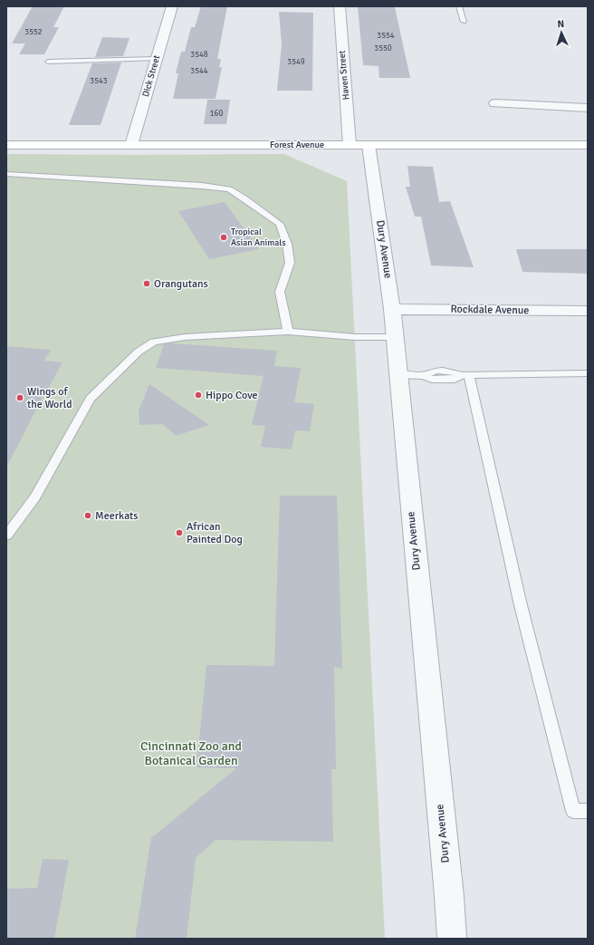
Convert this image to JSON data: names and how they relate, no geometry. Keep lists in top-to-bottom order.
{
  "streets": {
    "street": [
      "Haven Street",
      "Dick Street",
      "Forest Avenue",
      "Dury Avenue",
      "Rockdale Avenue"
    ]
  },
  "crossings": [
    ["Haven Street", "Forest Avenue"],
    ["Haven Street", "Dury Avenue"],
    ["Dick Street", "Forest Avenue"],
    ["Forest Avenue", "Dury Avenue"],
    ["Dury Avenue", "Rockdale Avenue"]
  ],
  "parks": ["Cincinnati Zoo and Botanical Garden"],
  "places": [
    "Tropical Asian Animals",
    "Orangutans",
    "Hippo Cove",
    "Wings of the World",
    "Meerkats",
    "African Painted Dog"
  ],
  "house_numbers": [
    "3552",
    "3554",
    "3550",
    "3548",
    "3549",
    "3544",
    "3543",
    "160"
  ],
  "north": "top"
}
